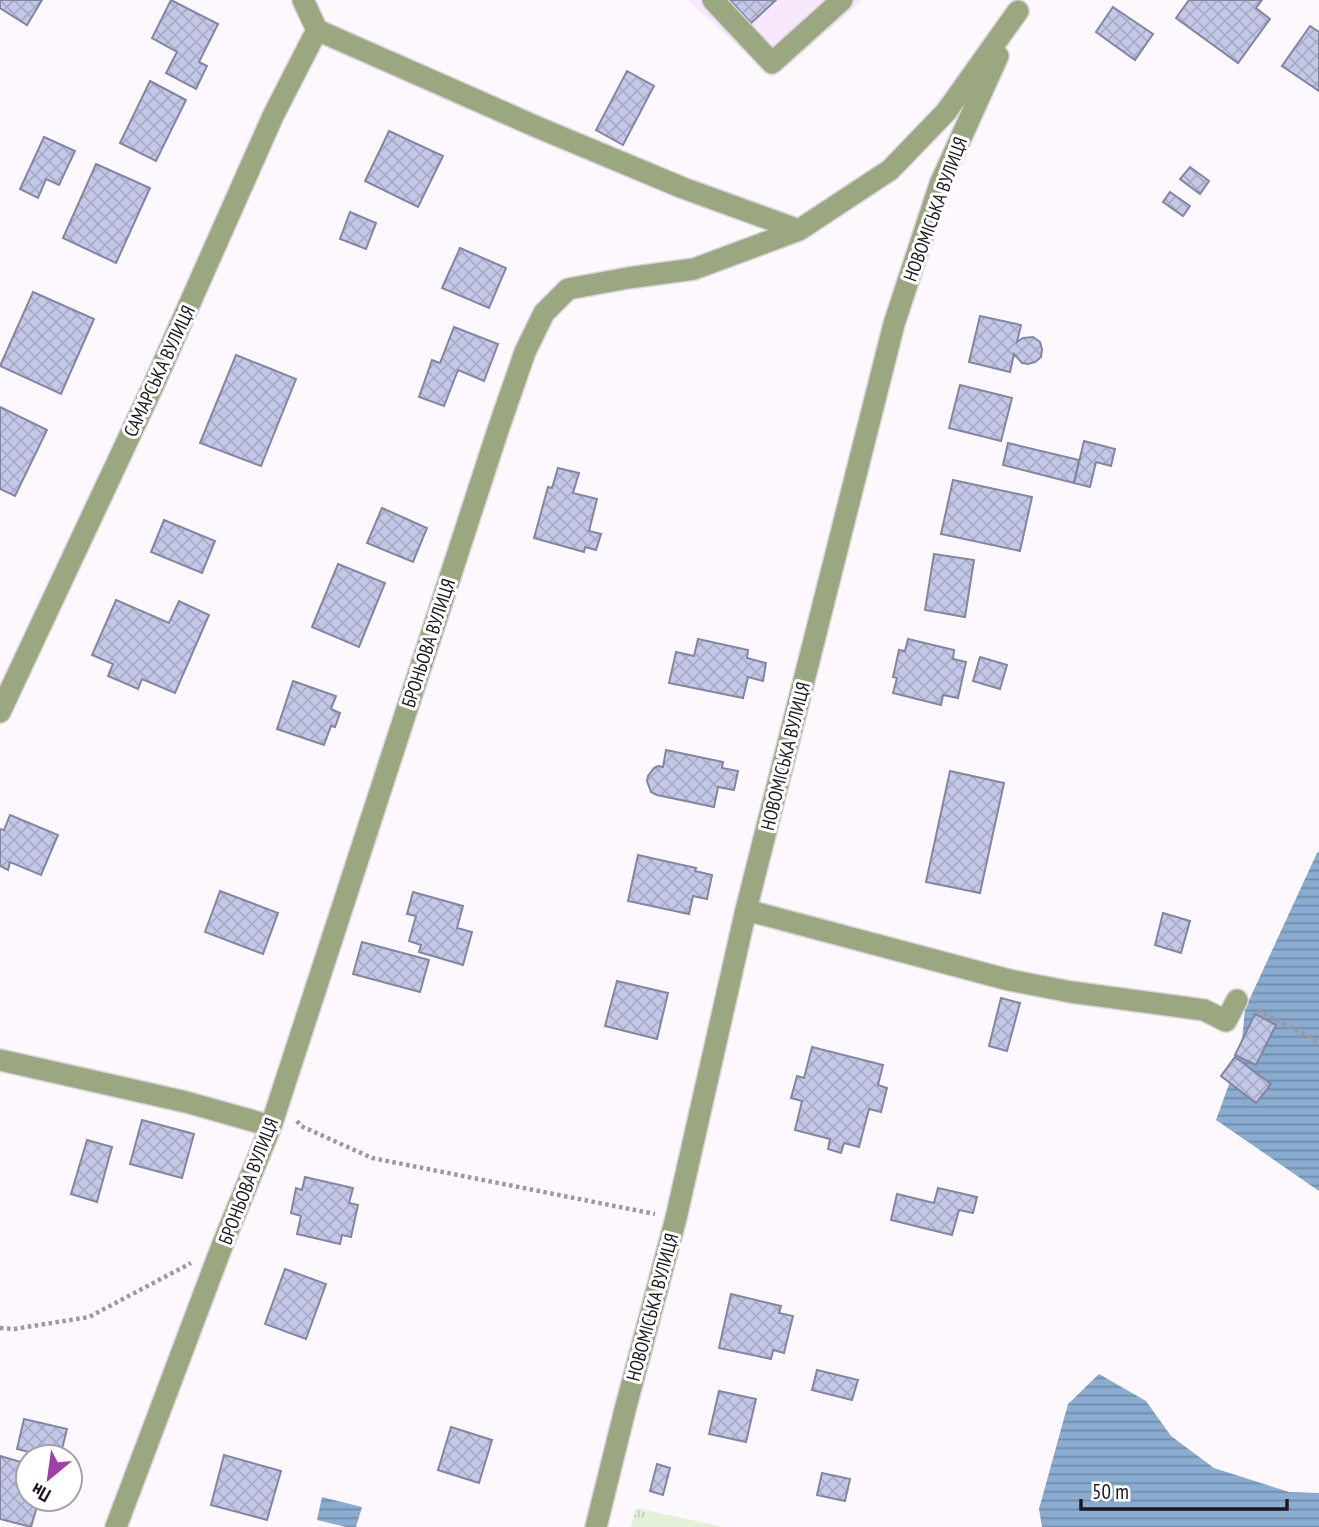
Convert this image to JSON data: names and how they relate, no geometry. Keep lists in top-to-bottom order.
{
  "streets": {
    "street": ["НОВОМІСЬКА ВУЛИЦЯ", "САМАРСЬКА ВУЛИЦЯ", "БРОНЬОВА ВУЛИЦЯ"]
  },
  "crossings": [
    ["НОВОМІСЬКА ВУЛИЦЯ", "БРОНЬОВА ВУЛИЦЯ"]
  ],
  "scale_bar": "50 m",
  "north": "bottom left"
}
